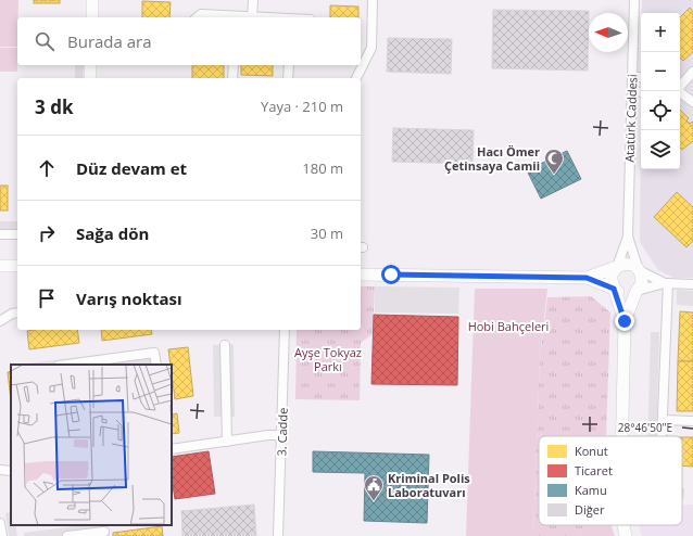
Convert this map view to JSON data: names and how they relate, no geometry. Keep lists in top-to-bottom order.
{
  "streets": {
    "street": ["Atatürk Caddesi", "3. Cadde"]
  },
  "parks": ["Hobi Bahçeleri", "Ayşe Tokyaz Parkı"],
  "places": {
    "mosque": ["Hacı Ömer Çetinsaya Camii"],
    "public building": ["Kriminal Polis Laboratuvarı"]
  },
  "legend": [
    "Konut",
    "Ticaret",
    "Kamu",
    "Diğer"
  ],
  "north": "left",
  "page": {
    "map_buttons": ["+", "−"],
    "search": "Burada ara",
    "heading": ["3 dk", "Yaya · 210 m"],
    "list": [
      ["Düz devam et", "180 m"],
      ["Sağa dön", "30 m"],
      "Varış noktası"
    ]
  },
  "coordinates": ["28°46'50\"E"]
}
